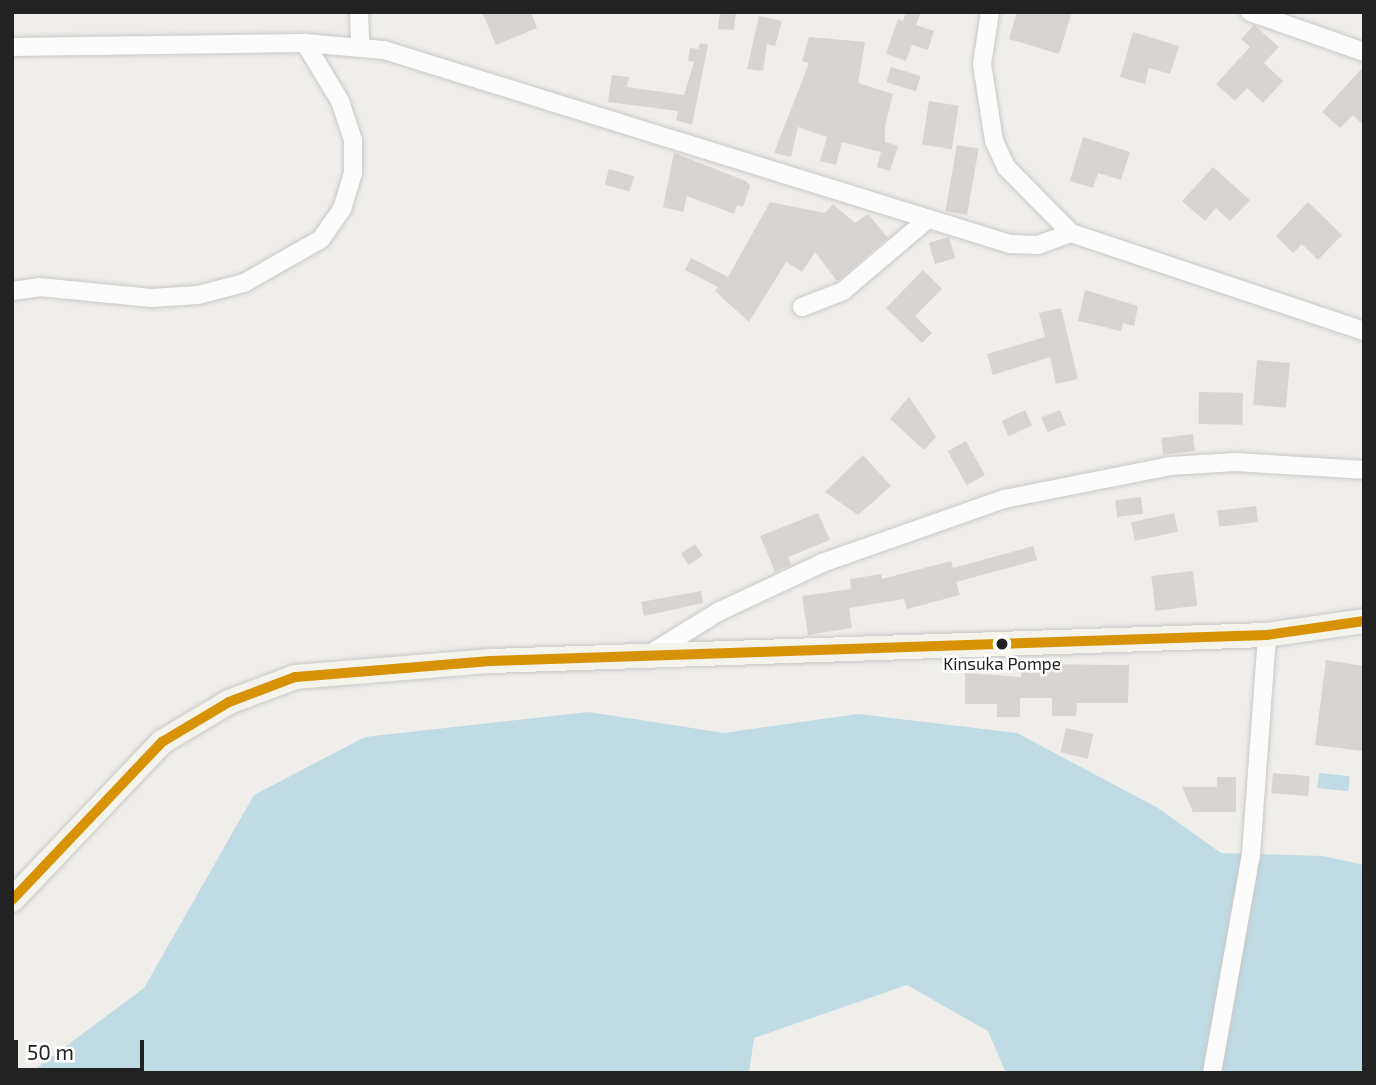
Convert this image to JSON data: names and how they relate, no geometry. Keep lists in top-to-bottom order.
{
  "places": ["Kinsuka Pompe"],
  "scale_bar": "50 m"
}
